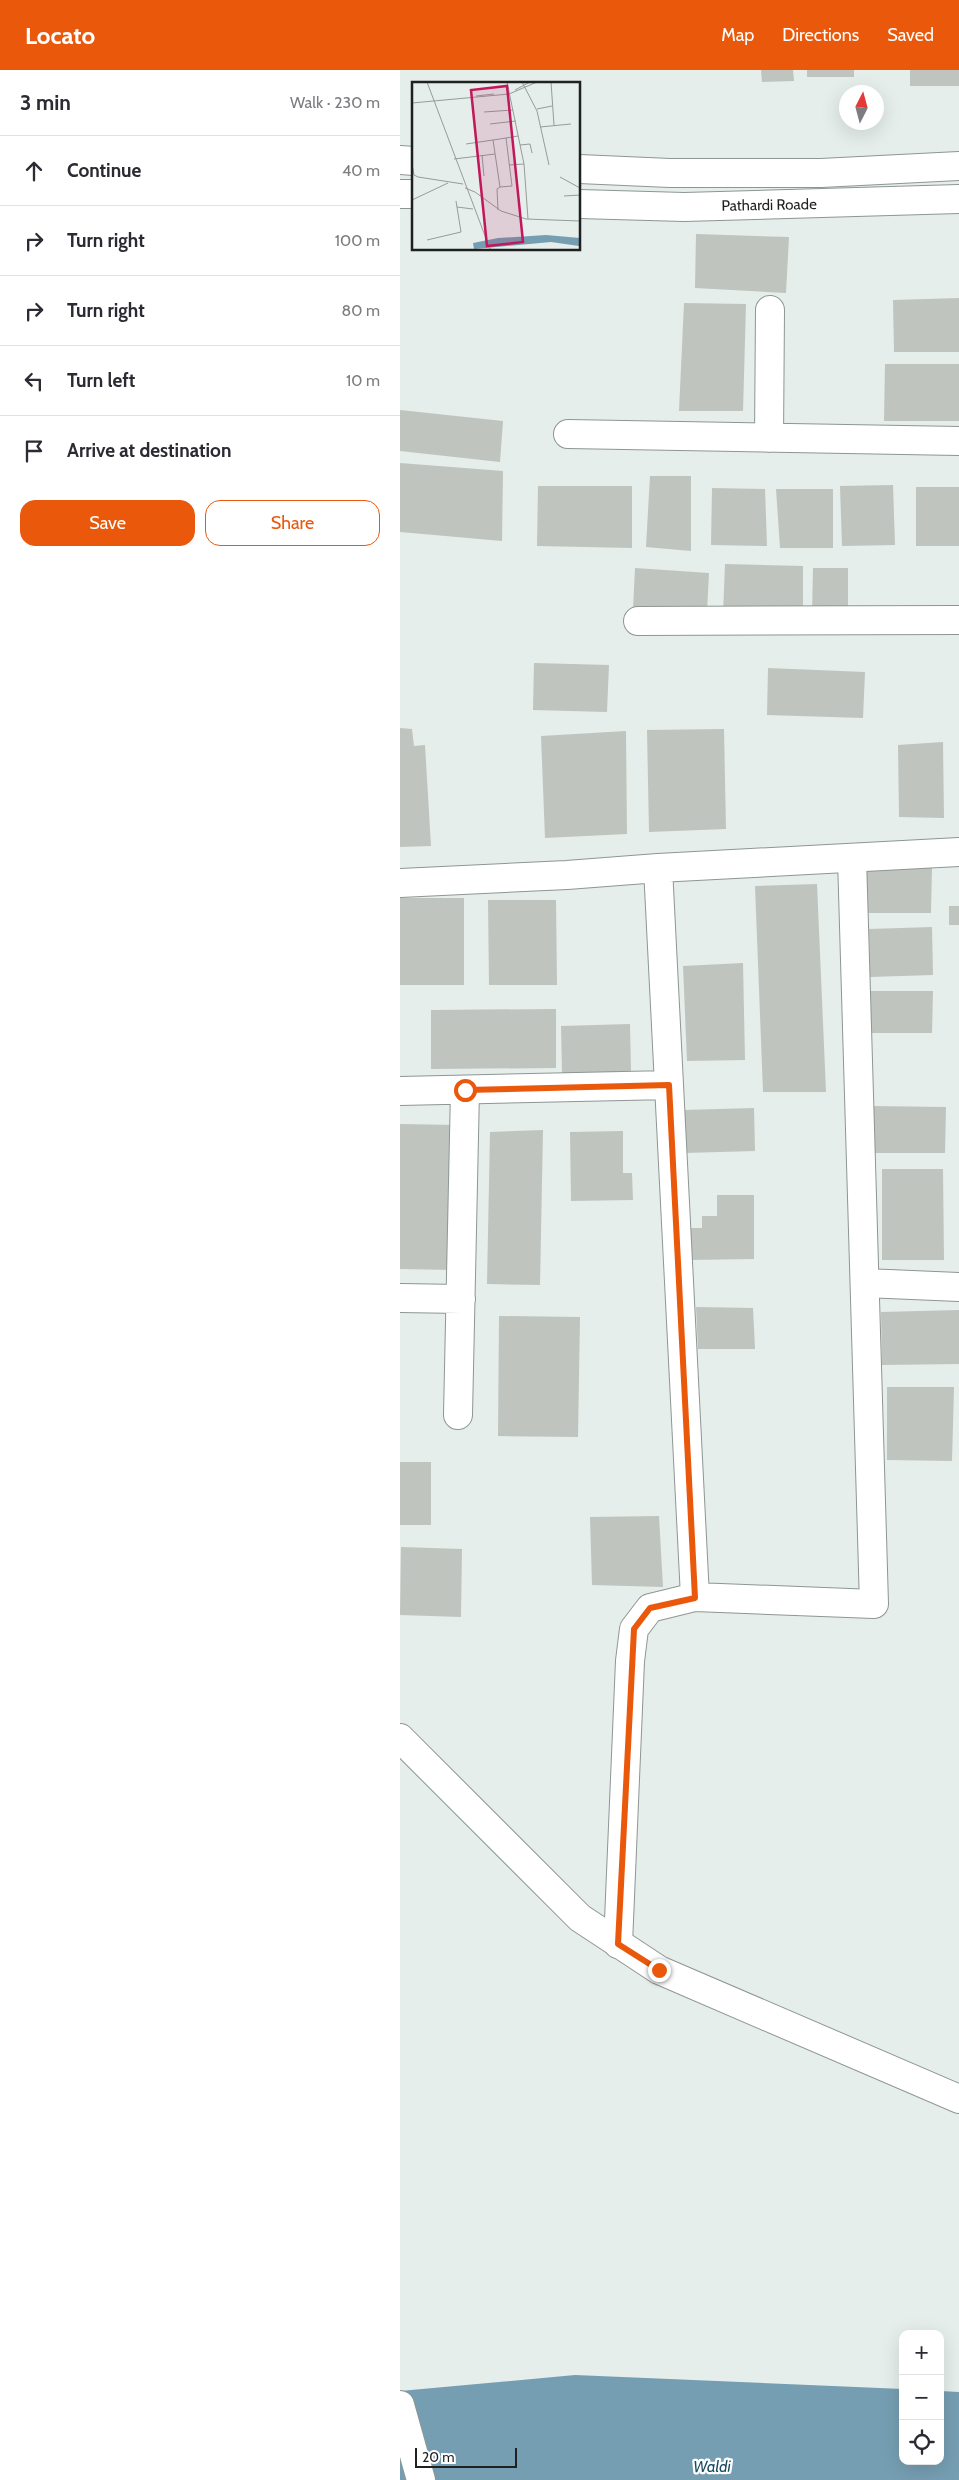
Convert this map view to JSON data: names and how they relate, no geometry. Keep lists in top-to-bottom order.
{
  "streets": {
    "street": ["Pathardi Roade"]
  },
  "water": ["Waldi"],
  "scale_bar": "20 m",
  "north": "top",
  "page": {
    "header": "Locato",
    "nav": ["Map", "Directions", "Saved"],
    "heading": ["3 min", "Walk · 230 m"],
    "list": [
      ["Continue", "40 m"],
      ["Turn right", "100 m"],
      ["Turn right", "80 m"],
      ["Turn left", "10 m"],
      "Arrive at destination"
    ],
    "buttons": ["Save", "Share"],
    "map_buttons": ["+", "−"],
    "scale": "20 m"
  }
}
